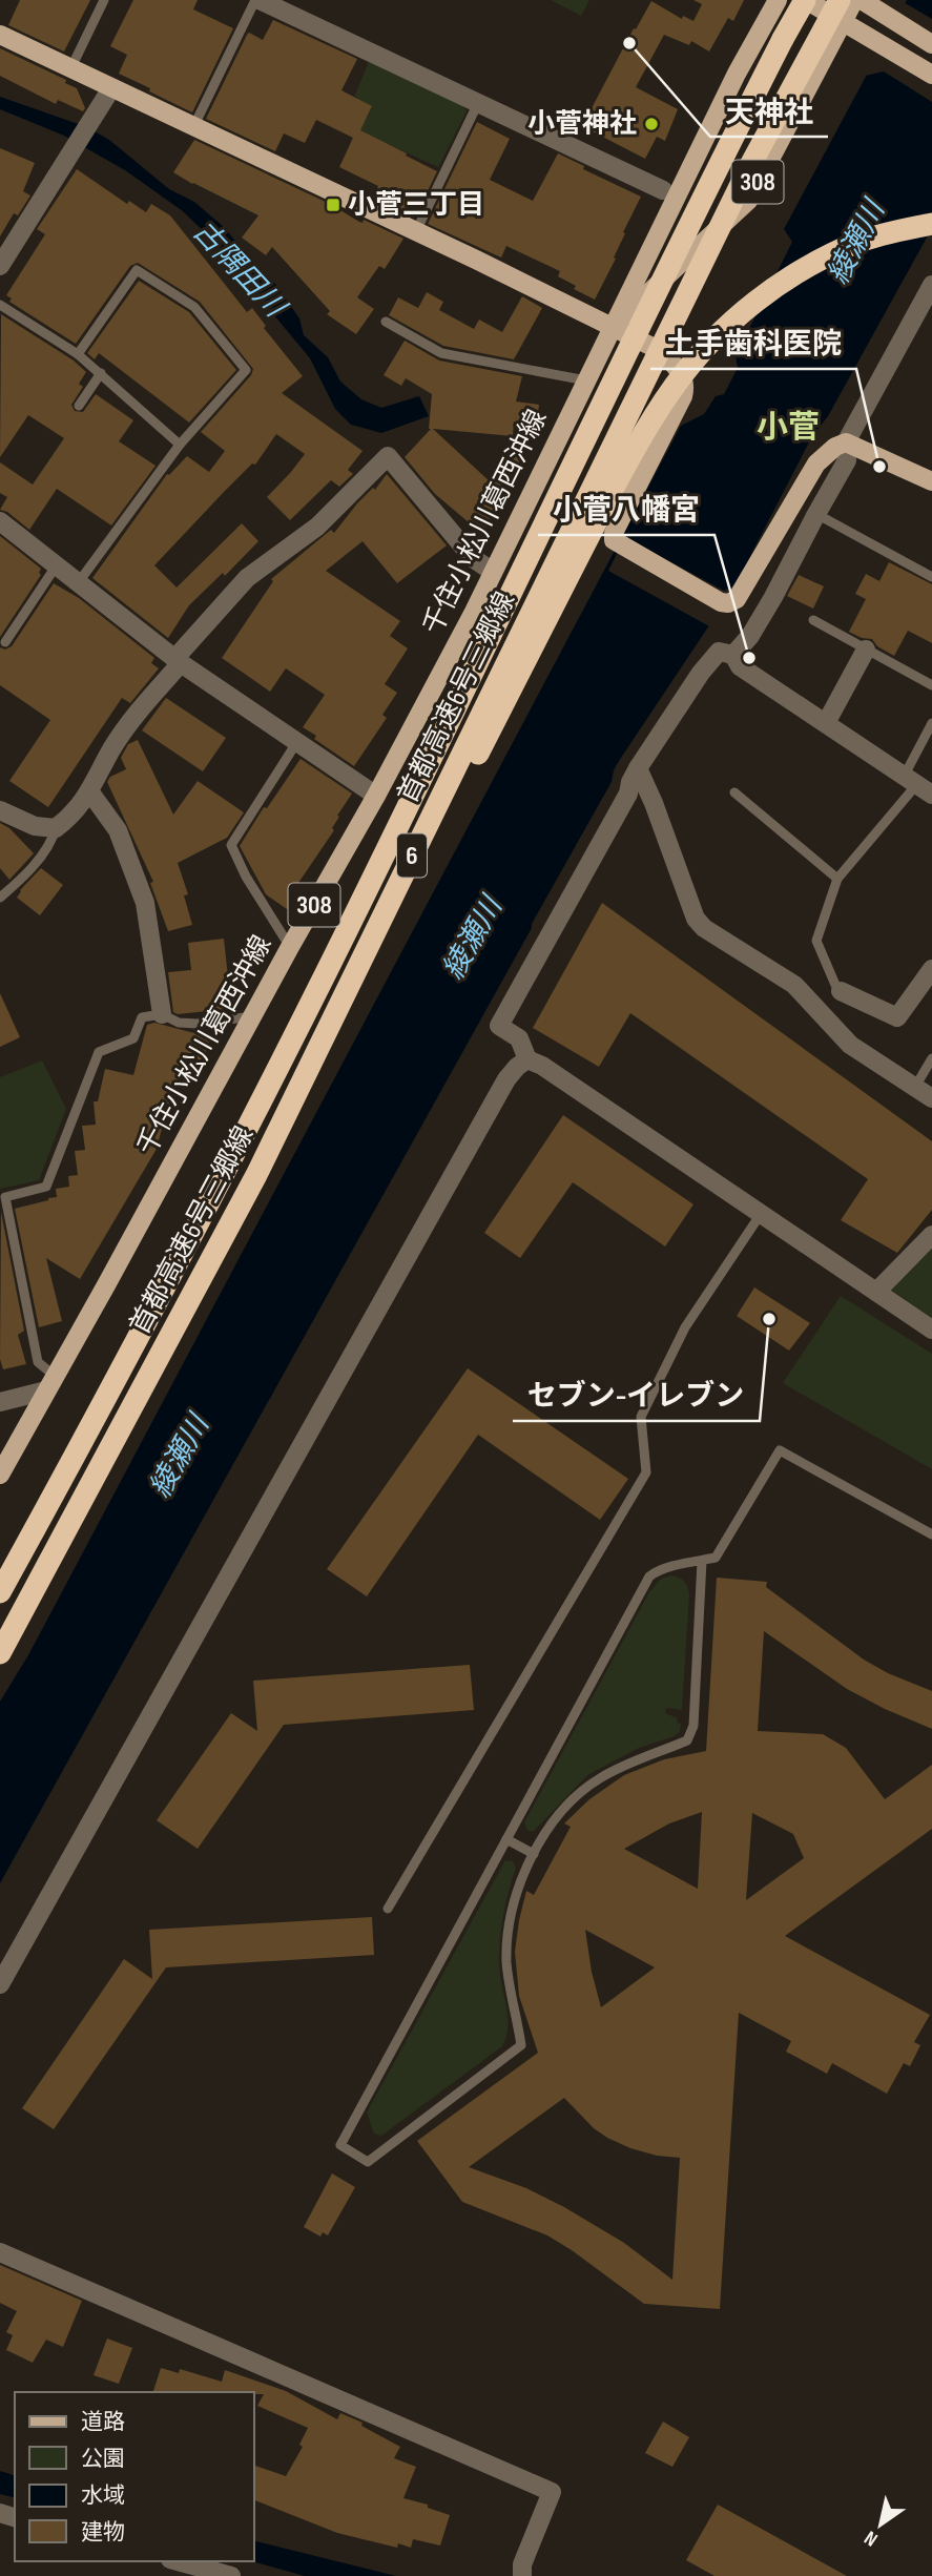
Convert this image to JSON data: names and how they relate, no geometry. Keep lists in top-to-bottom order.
{
  "streets": {
    "highway": ["首都高速6号三郷線", "6"],
    "main road": ["308", "千住小松川葛西沖線"]
  },
  "crossings": [
    ["千住小松川葛西沖線", "首都高速6号三郷線"]
  ],
  "districts": ["小菅"],
  "water": ["綾瀬川", "古隅田川"],
  "places": {
    "other": [
      "天神社",
      "小菅神社",
      "土手歯科医院",
      "小菅八幡宮",
      "セブン-イレブン"
    ],
    "transit": ["小菅三丁目"]
  },
  "legend": [
    "道路",
    "公園",
    "水域",
    "建物"
  ],
  "north": "bottom left"
}
